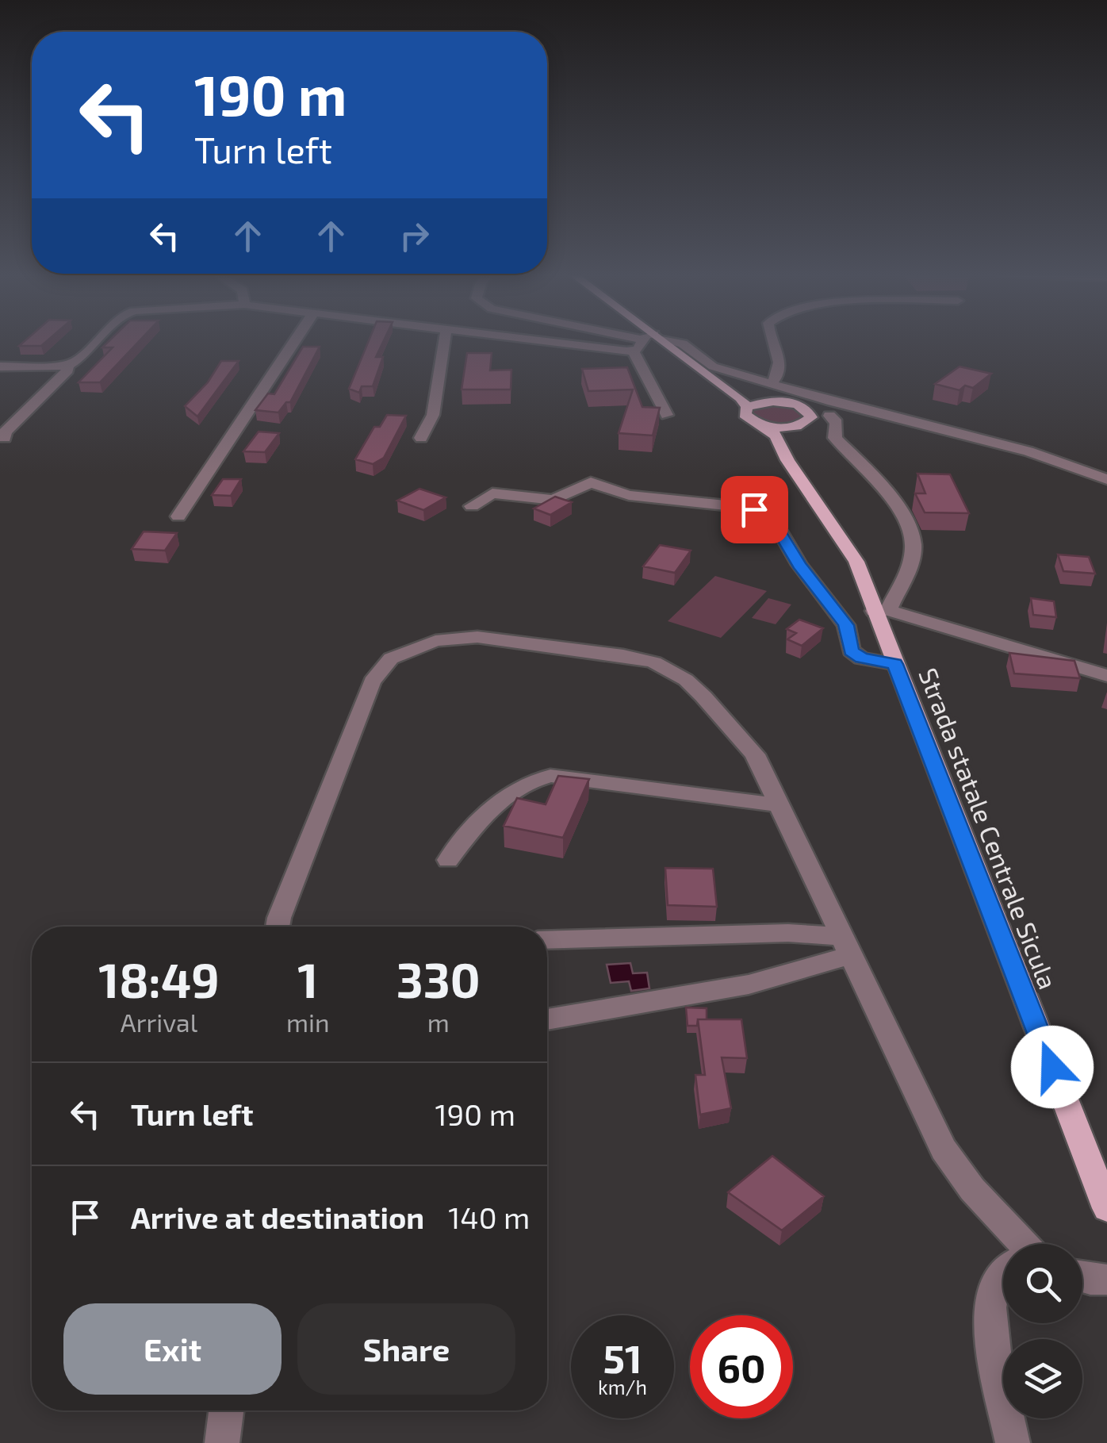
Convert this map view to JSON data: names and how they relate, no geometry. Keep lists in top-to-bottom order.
{
  "streets": {
    "main road": ["Strada statale Centrale Sicula"]
  },
  "page": {
    "turn": ["190 m", "Turn left"],
    "eta": [
      "18:49",
      "Arrival",
      "1",
      "min",
      "330",
      "m"
    ],
    "list": [
      {
        "name": "Turn left",
        "value": "190 m"
      },
      {
        "name": "Arrive at destination",
        "value": "140 m"
      }
    ],
    "buttons": ["Exit", "Share"],
    "speed": "51 km/h",
    "limit": "60"
  }
}
